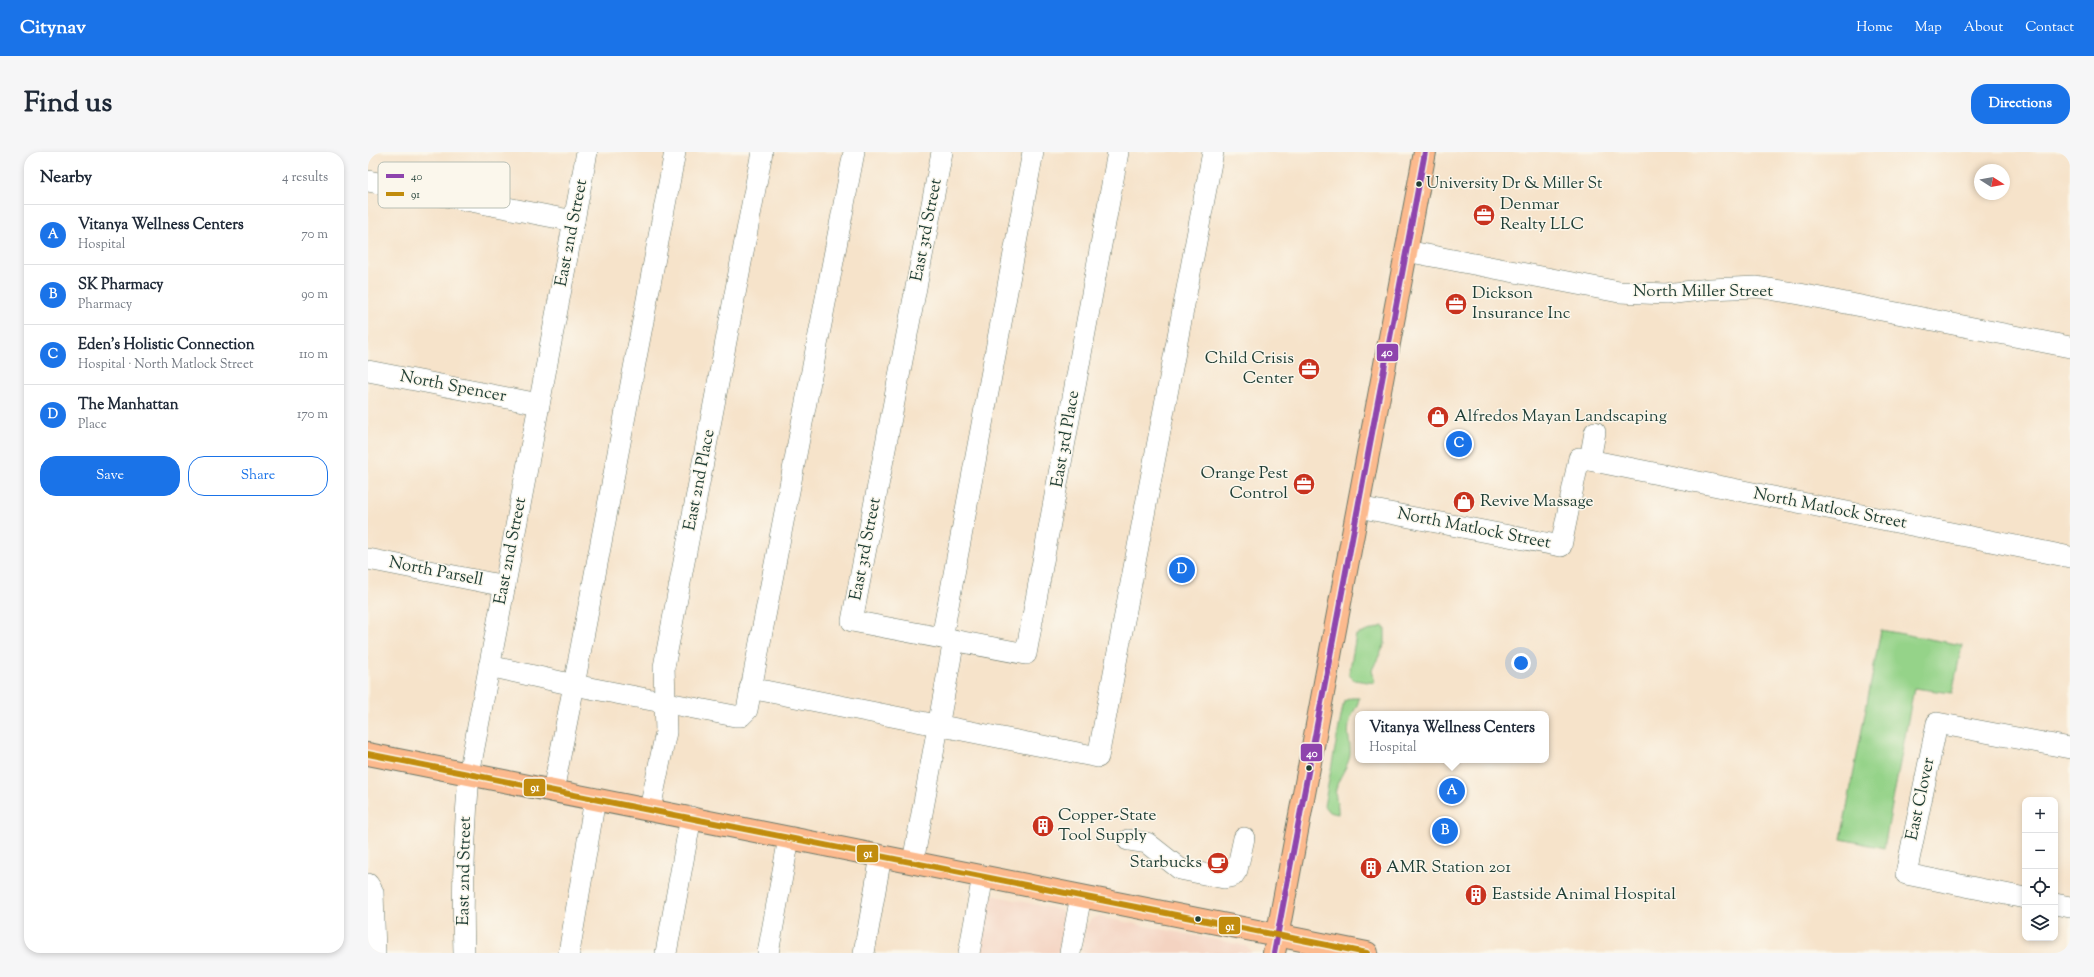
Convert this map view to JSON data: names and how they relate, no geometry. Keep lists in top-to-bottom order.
{
  "streets": {
    "street": [
      "East 3rd Street",
      "East 2nd Street",
      "North Miller Street",
      "North Spencer",
      "East 3rd Place",
      "East 2nd Place",
      "North Matlock Street",
      "North Parsell",
      "East Clover"
    ]
  },
  "crossings": [
    ["East 3rd Street", "East 3rd Place"],
    ["East 2nd Street", "North Spencer"],
    ["East 2nd Street", "North Parsell"]
  ],
  "places": {
    "other": ["University Dr & Miller St"],
    "office": [
      "Denmar Realty LLC",
      "Dickson Insurance Inc",
      "Child Crisis Center",
      "Orange Pest Control"
    ],
    "shop": ["Alfredos Mayan Landscaping", "Revive Massage"],
    "building": ["Copper-State Tool Supply", "AMR Station 201", "Eastside Animal Hospital"],
    "cafe": ["Starbucks"]
  },
  "lines": ["transit line 40", "transit line 91"],
  "legend": ["40", "91"],
  "north": "right",
  "page": {
    "header": "Citynav",
    "nav": [
      "Home",
      "Map",
      "About",
      "Contact"
    ],
    "title": "Find us",
    "buttons": [
      "Directions",
      ["Save", "Share"]
    ],
    "heading": ["Nearby", "4 results"],
    "list": [
      {
        "mark": "A",
        "name": "Vitanya Wellness Centers",
        "note": "Hospital",
        "value": "70 m"
      },
      {
        "mark": "B",
        "name": "SK Pharmacy",
        "note": "Pharmacy",
        "value": "90 m"
      },
      {
        "mark": "C",
        "name": "Eden's Holistic Connection",
        "note": "Hospital · North Matlock Street",
        "value": "110 m"
      },
      {
        "mark": "D",
        "name": "The Manhattan",
        "note": "Place",
        "value": "170 m"
      }
    ],
    "pins": [
      "C",
      "D",
      "A",
      "B"
    ],
    "popup": ["Vitanya Wellness Centers", "Hospital"],
    "map_buttons": ["+", "−"]
  }
}
